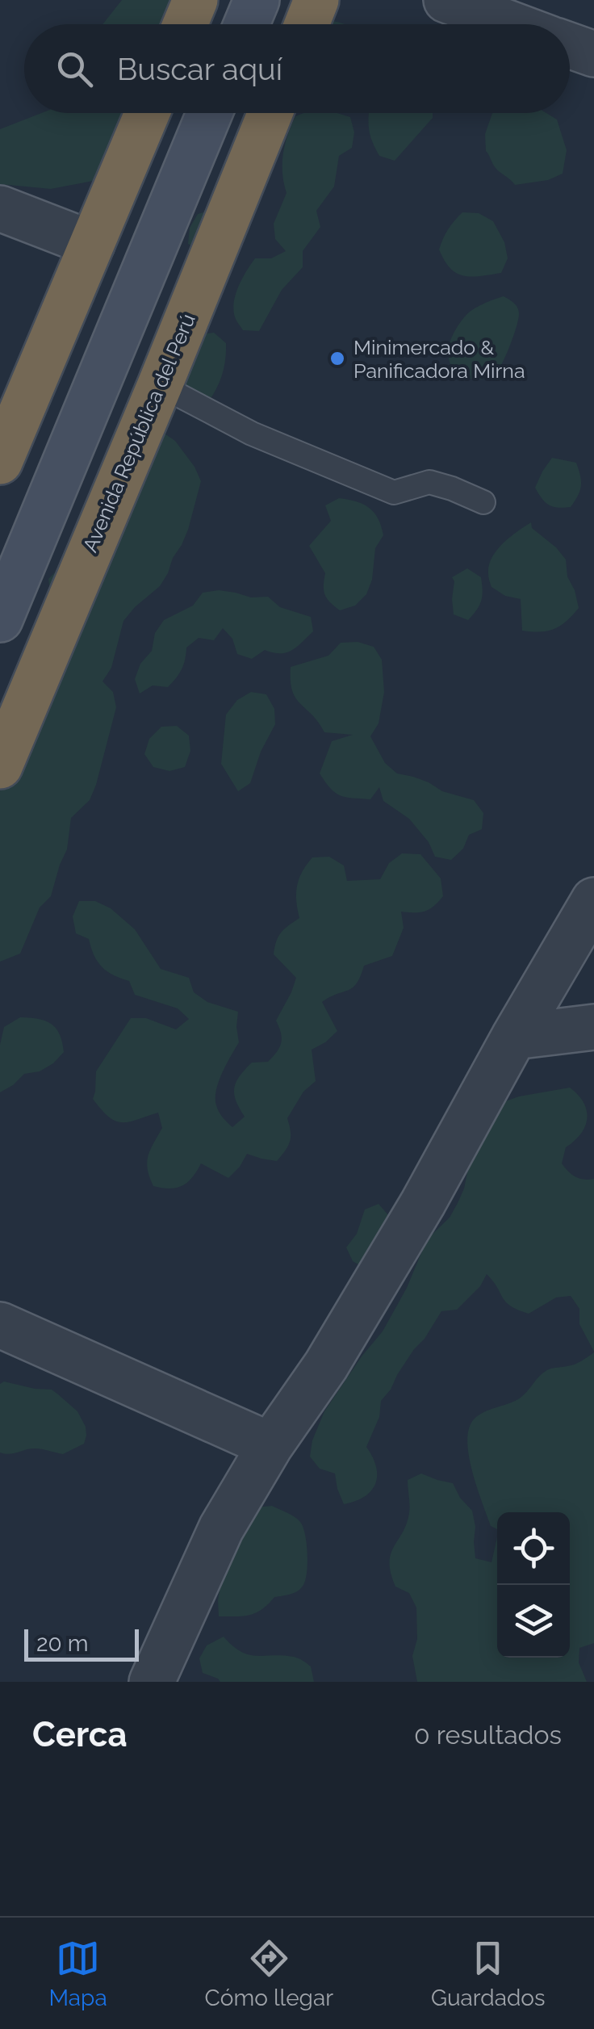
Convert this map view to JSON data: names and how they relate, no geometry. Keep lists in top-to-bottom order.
{
  "streets": {
    "highway": ["Avenida República del Perú"]
  },
  "places": ["Minimercado & Panificadora Mirna"],
  "scale_bar": "20 m",
  "page": {
    "search": "Buscar aquí",
    "scale": "20 m",
    "heading": ["Cerca", "0 resultados"],
    "nav": ["Mapa", "Cómo llegar", "Guardados"]
  }
}
